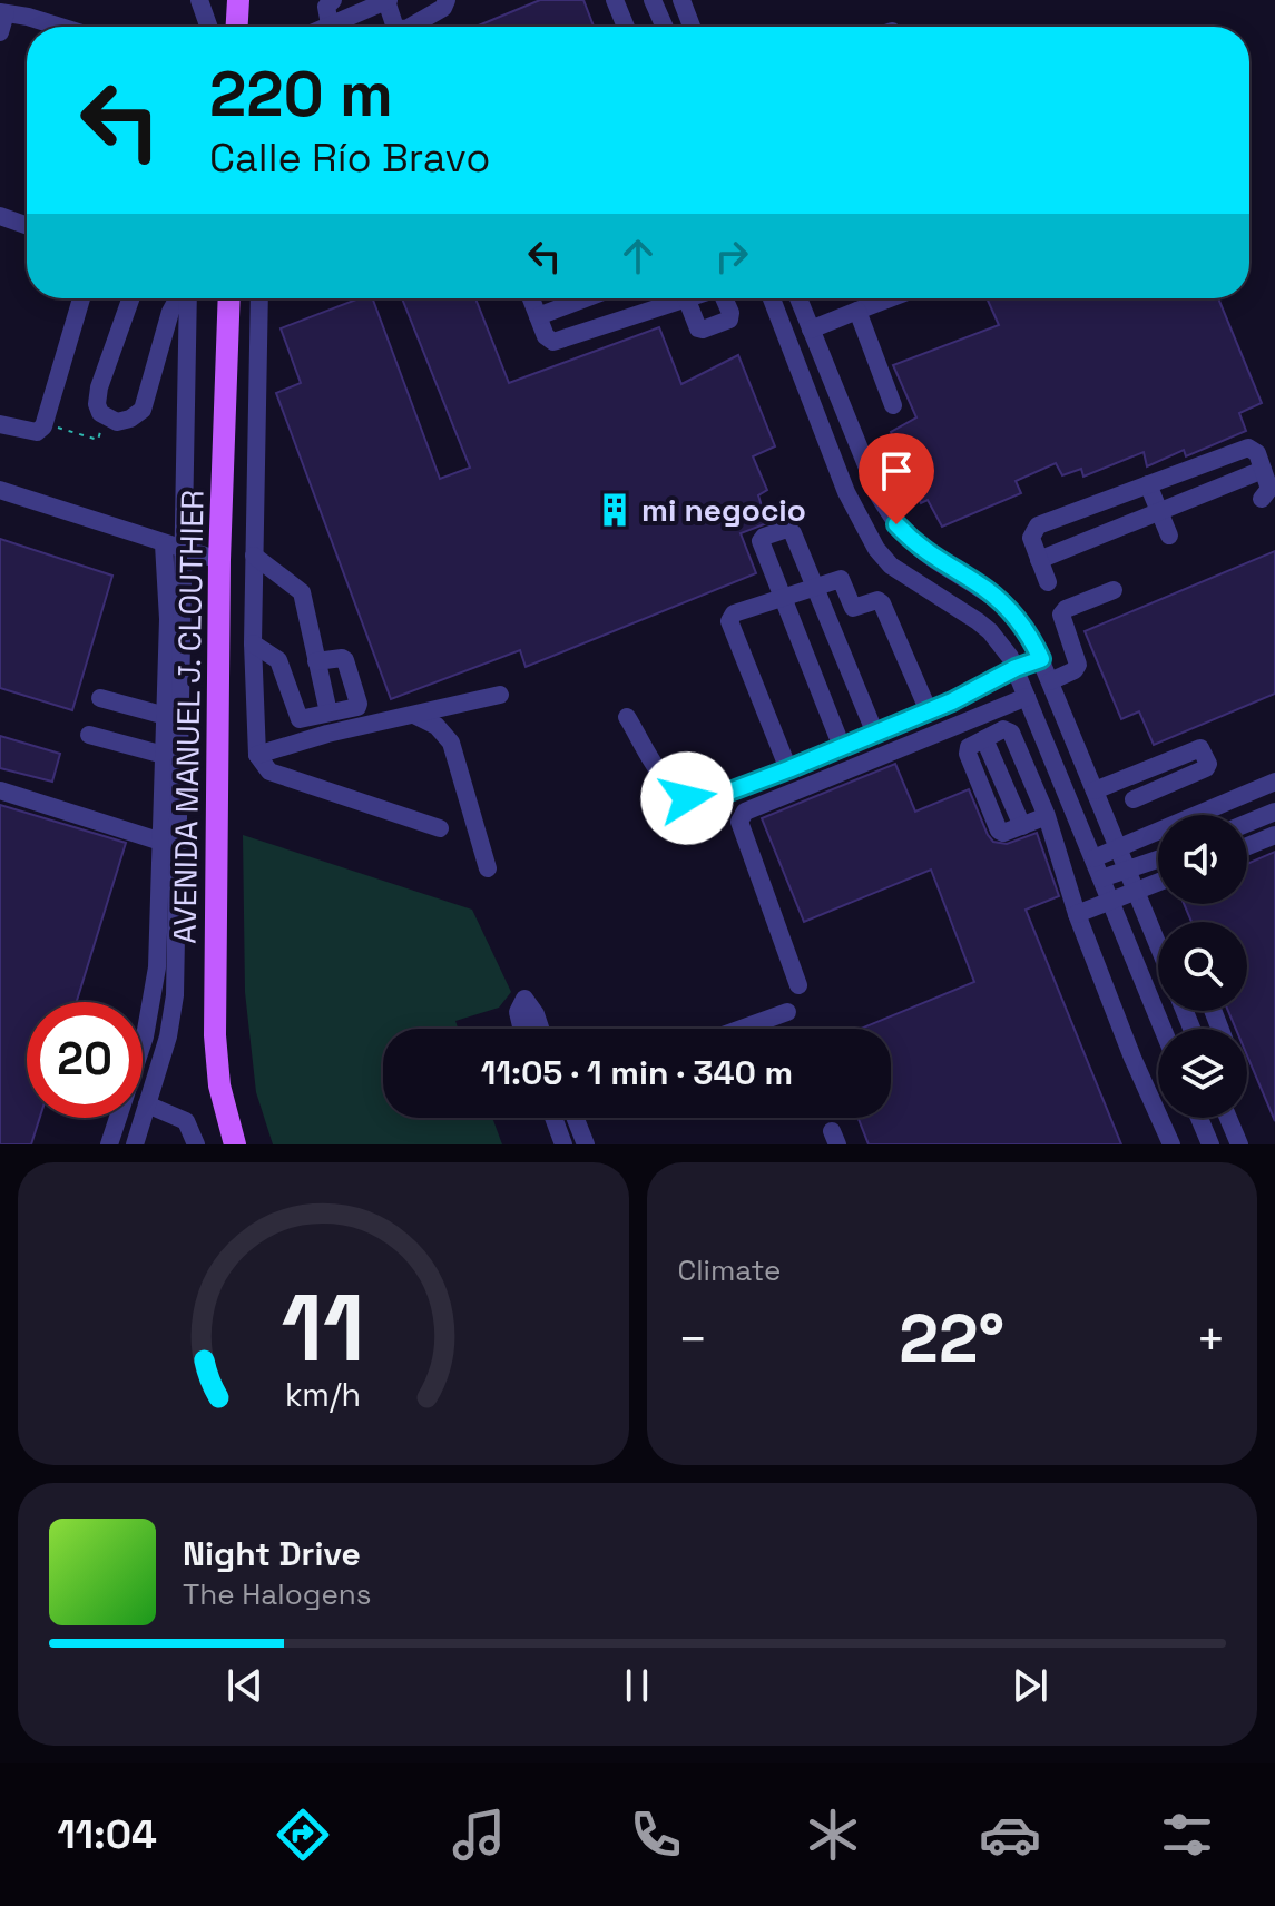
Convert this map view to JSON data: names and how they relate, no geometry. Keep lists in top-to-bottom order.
{
  "streets": {
    "main road": ["AVENIDA MANUEL J. CLOUTHIER"]
  },
  "places": {
    "building": ["mi negocio"]
  },
  "page": {
    "turn": ["220 m", "Calle Río Bravo"],
    "limit": "20",
    "trip": "11:05 · 1 min · 340 m",
    "tile": "Climate",
    "heat": ["−", "22°", "+"],
    "song": ["Night Drive", "The Halogens"],
    "tabs": "11:04",
    "gauge": ["11", "km/h"]
  }
}
